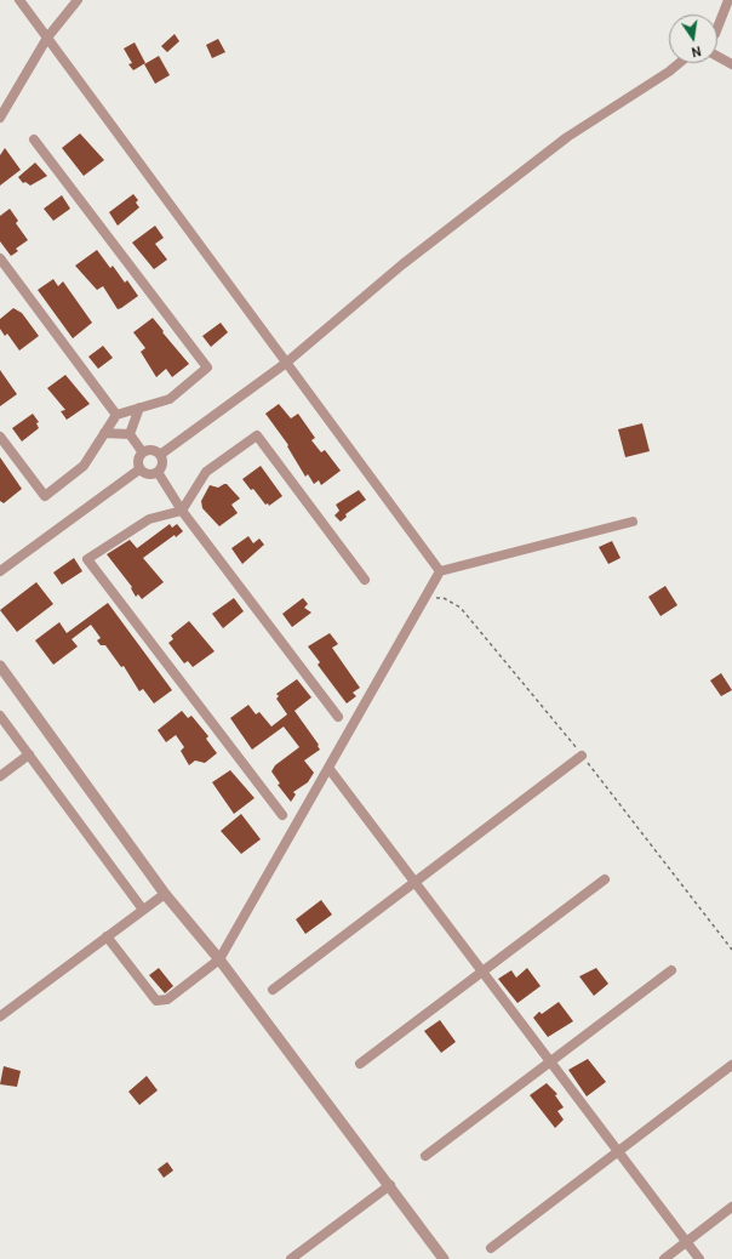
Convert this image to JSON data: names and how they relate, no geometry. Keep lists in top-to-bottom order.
{
  "north": "bottom"
}
